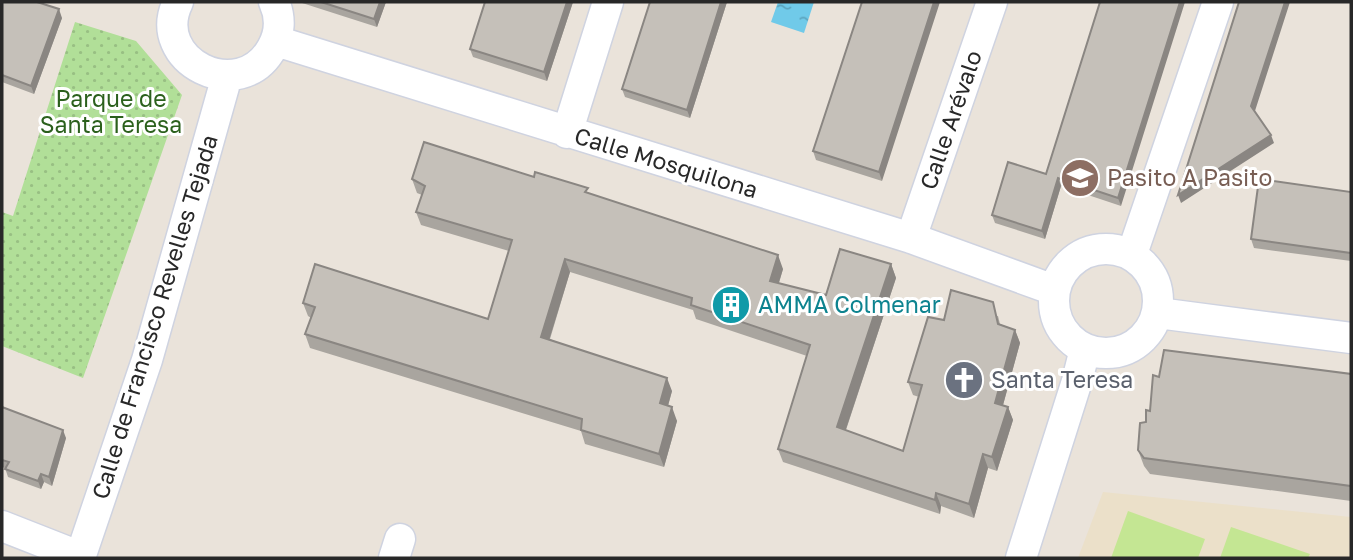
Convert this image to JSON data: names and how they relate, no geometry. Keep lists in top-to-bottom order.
{
  "streets": {
    "street": ["Calle Arévalo", "Calle Mosquilona", "Calle de Francisco Revelles Tejada"]
  },
  "crossings": [
    ["Calle Arévalo", "Calle Mosquilona"]
  ],
  "parks": ["Parque de Santa Teresa"],
  "places": {
    "school or university": ["Pasito A Pasito"],
    "building": ["AMMA Colmenar"],
    "church": ["Santa Teresa"]
  }
}
